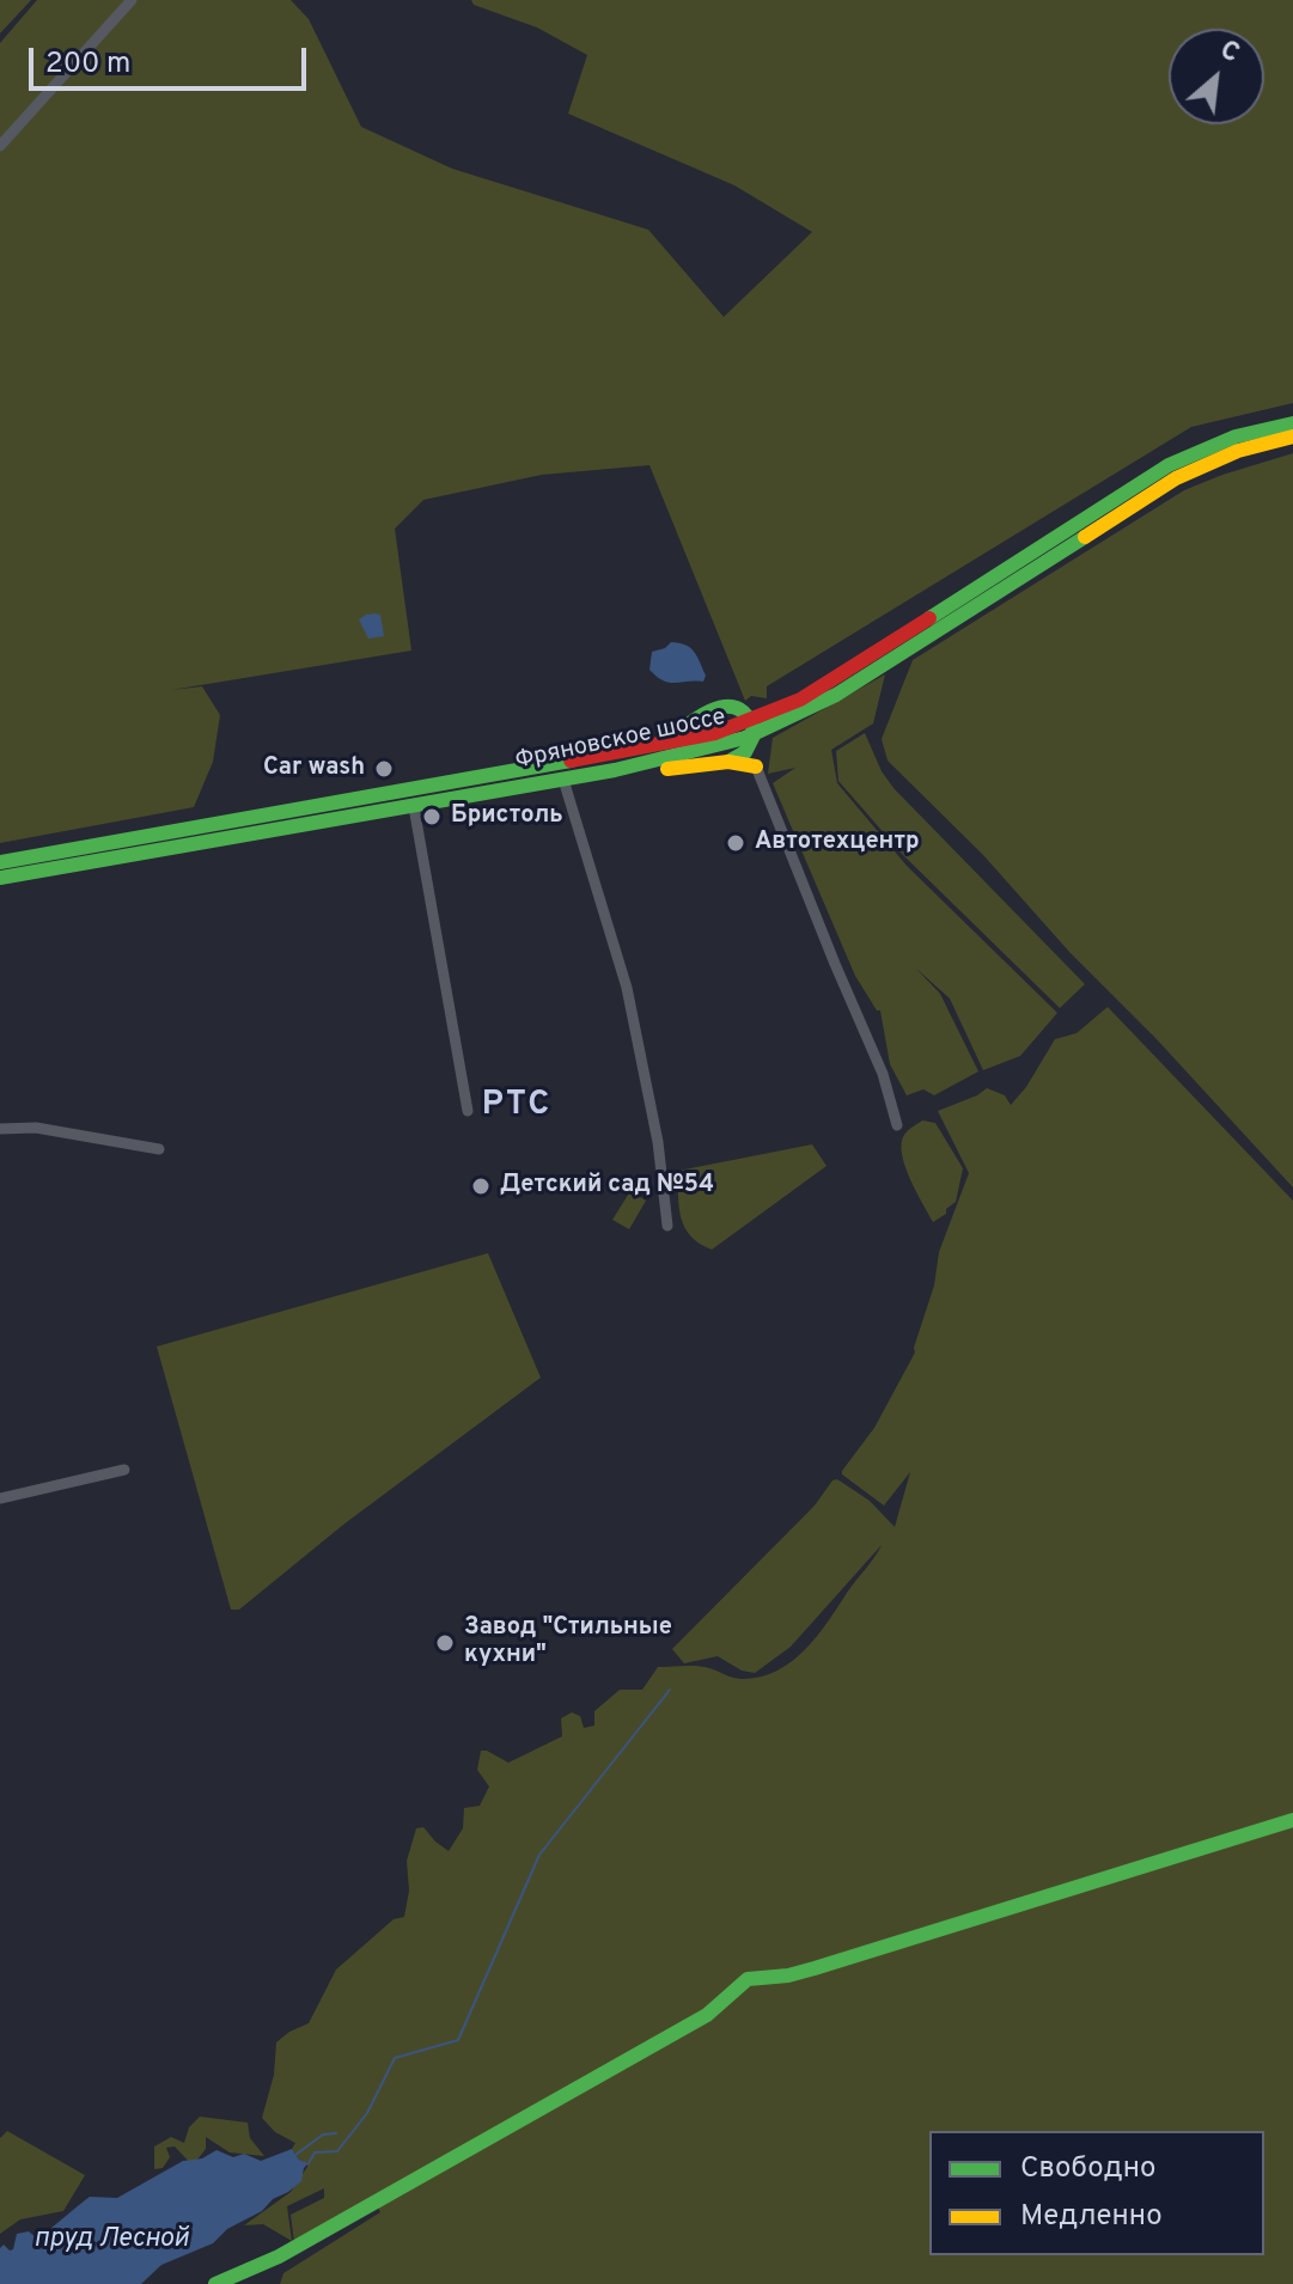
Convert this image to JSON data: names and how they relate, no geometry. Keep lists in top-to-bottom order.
{
  "streets": {
    "main road": ["Фряновское шоссе"]
  },
  "districts": ["РТС"],
  "water": ["пруд Лесной"],
  "places": [
    "Car wash",
    "Бристоль",
    "Автотехцентр",
    "Детский сад №54",
    "Завод \"Стильные кухни\""
  ],
  "legend": ["Свободно", "Медленно"],
  "scale_bar": "200 m",
  "north": "top right"
}
